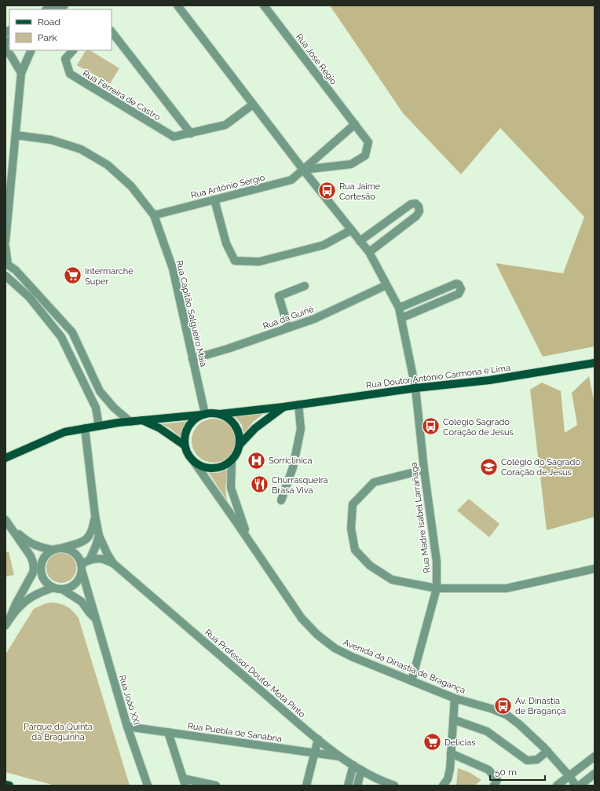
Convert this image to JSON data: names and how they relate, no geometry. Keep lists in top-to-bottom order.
{
  "streets": {
    "main road": ["Rua Doutor António Carmona e Lima"],
    "street": [
      "Rua José Régio",
      "Rua Ferreira de Castro",
      "Rua António Sérgio",
      "Rua Capitão Salgueiro Maia",
      "Rua da Guiné",
      "Rua Madre Isabel Larrañaga",
      "Avenida da Dinastia de Bragança",
      "Rua Professor Doutor Mota Pinto",
      "Rua João XXI",
      "Rua Puebla de Sanábria"
    ]
  },
  "crossings": [
    ["Rua José Régio", "Rua António Sérgio"],
    ["Rua António Sérgio", "Rua Capitão Salgueiro Maia"],
    ["Rua Capitão Salgueiro Maia", "Rua da Guiné"],
    ["Rua Capitão Salgueiro Maia", "Rua Doutor António Carmona e Lima"],
    ["Rua Doutor António Carmona e Lima", "Rua Madre Isabel Larrañaga"],
    ["Rua Madre Isabel Larrañaga", "Avenida da Dinastia de Bragança"],
    ["Rua Professor Doutor Mota Pinto", "Rua Puebla de Sanábria"],
    ["Rua João XXI", "Rua Puebla de Sanábria"]
  ],
  "parks": ["Parque da Quinta da Braguinha"],
  "places": {
    "bus stop": ["Rua Jaime Cortesão", "Colégio Sagrado Coração de Jesus", "Av. Dinastia de Bragança"],
    "supermarket": ["Intermarché Super", "Delícias"],
    "hospital": ["Sorriclínica"],
    "school or university": ["Colégio do Sagrado Coração de Jesus"],
    "restaurant": ["Churrasqueira Brasa Viva"]
  },
  "legend": ["Road", "Park"],
  "scale_bar": "50 m"
}
